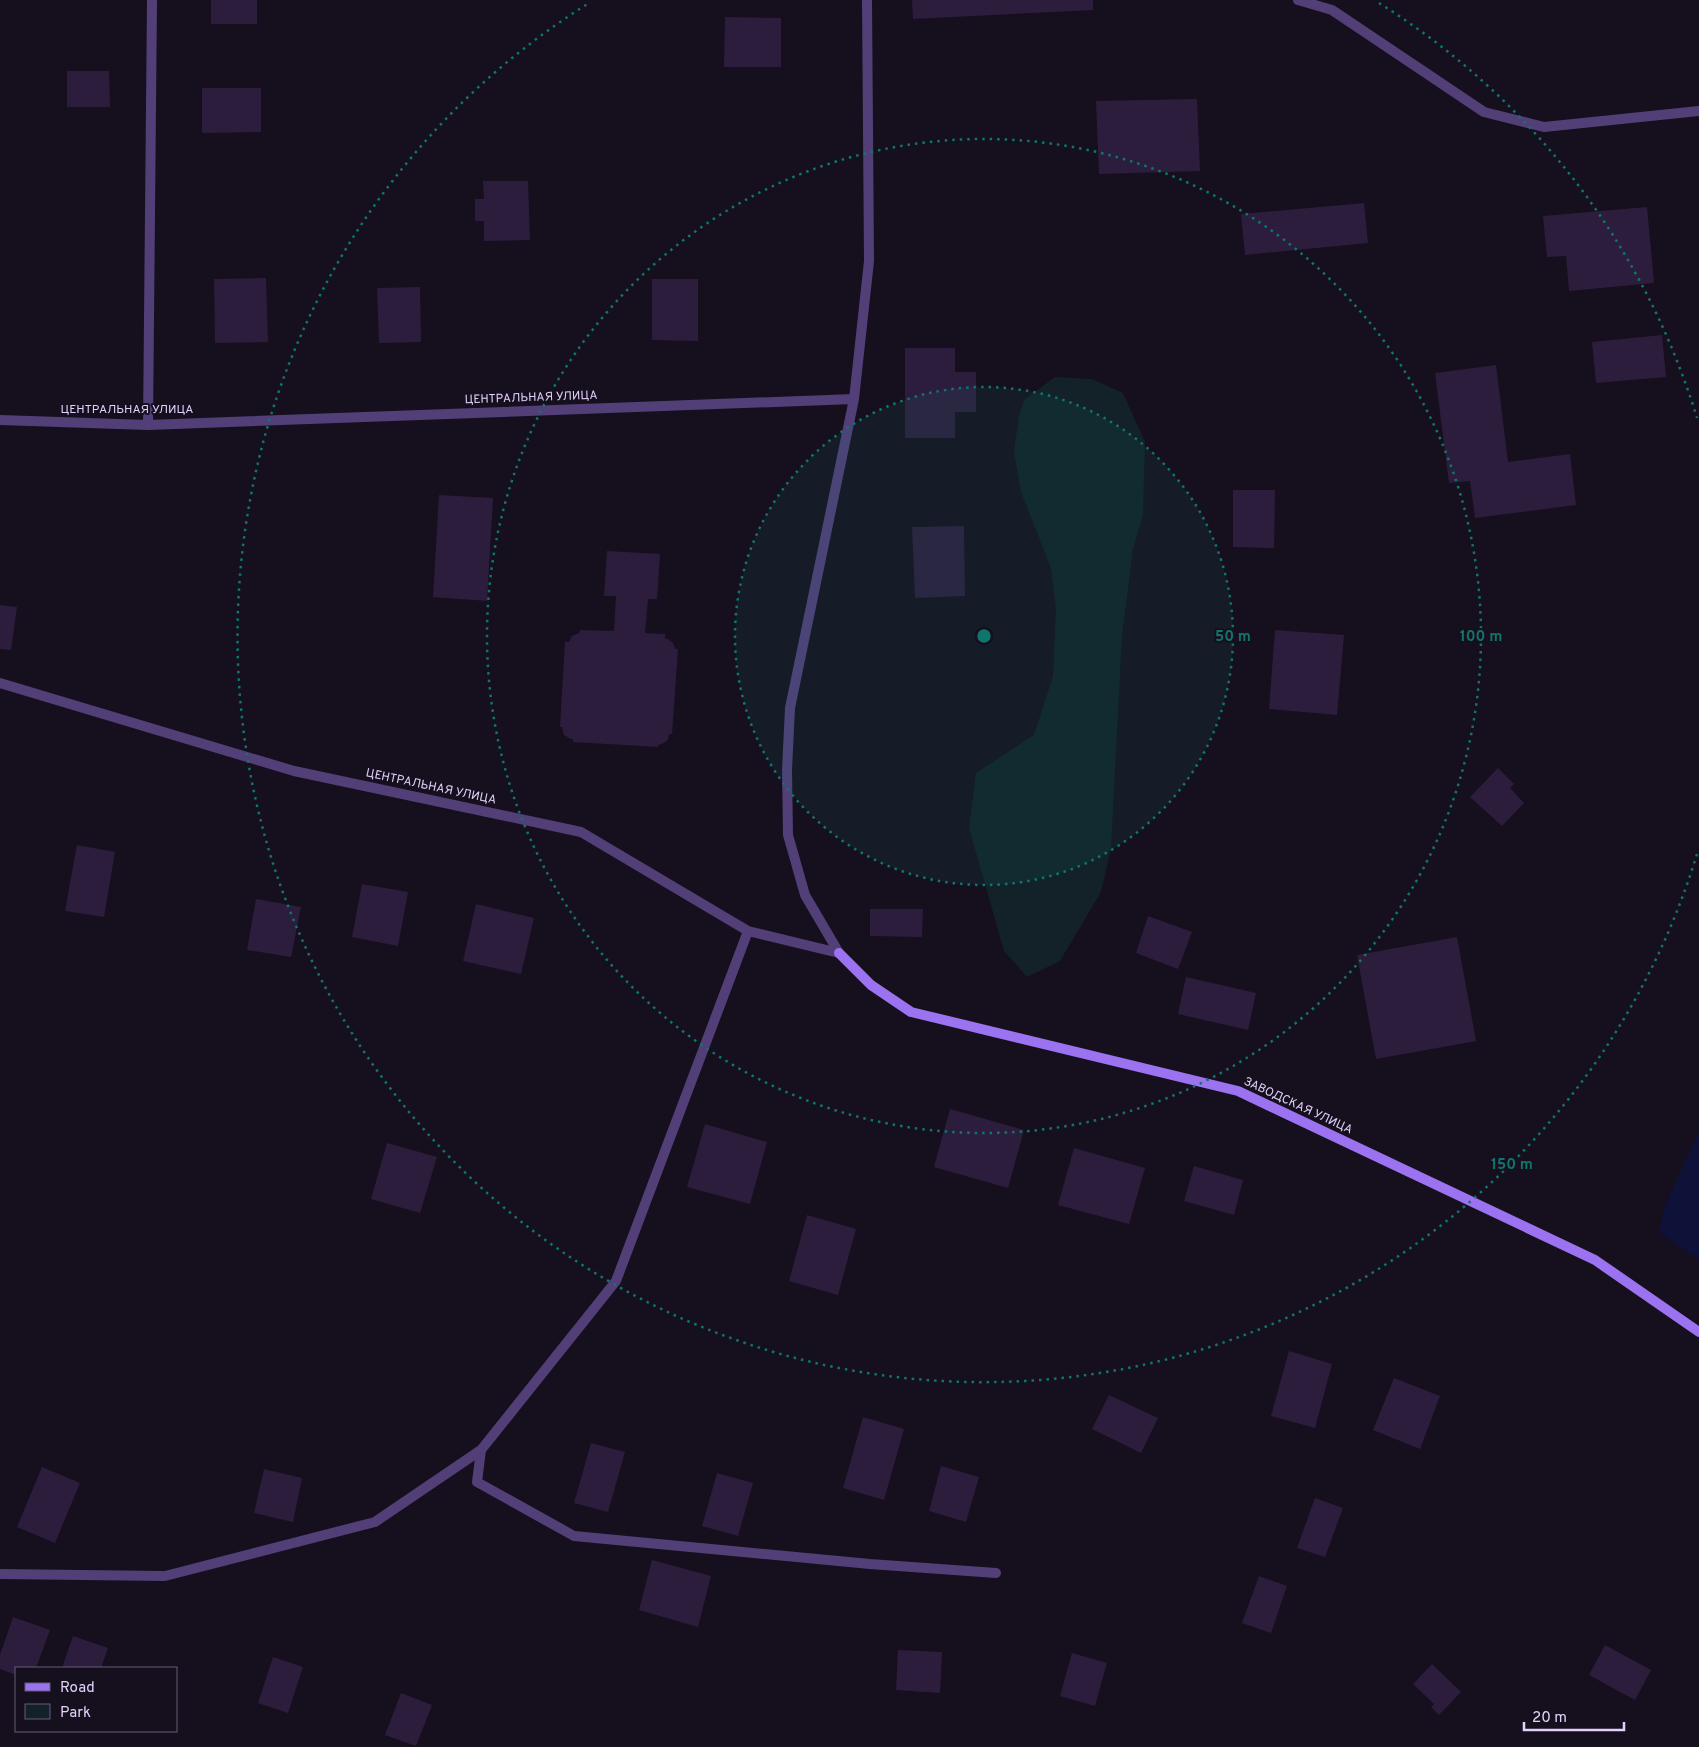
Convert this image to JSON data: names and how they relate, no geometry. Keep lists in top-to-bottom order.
{
  "streets": {
    "street": ["ЦЕНТРАЛЬНАЯ УЛИЦА", "ЗАВОДСКАЯ УЛИЦА"]
  },
  "crossings": [
    ["ЦЕНТРАЛЬНАЯ УЛИЦА", "ЗАВОДСКАЯ УЛИЦА"]
  ],
  "legend": ["Road", "Park"],
  "scale_bar": "20 m",
  "rings": ["50 m", "100 m", "150 m"]
}
